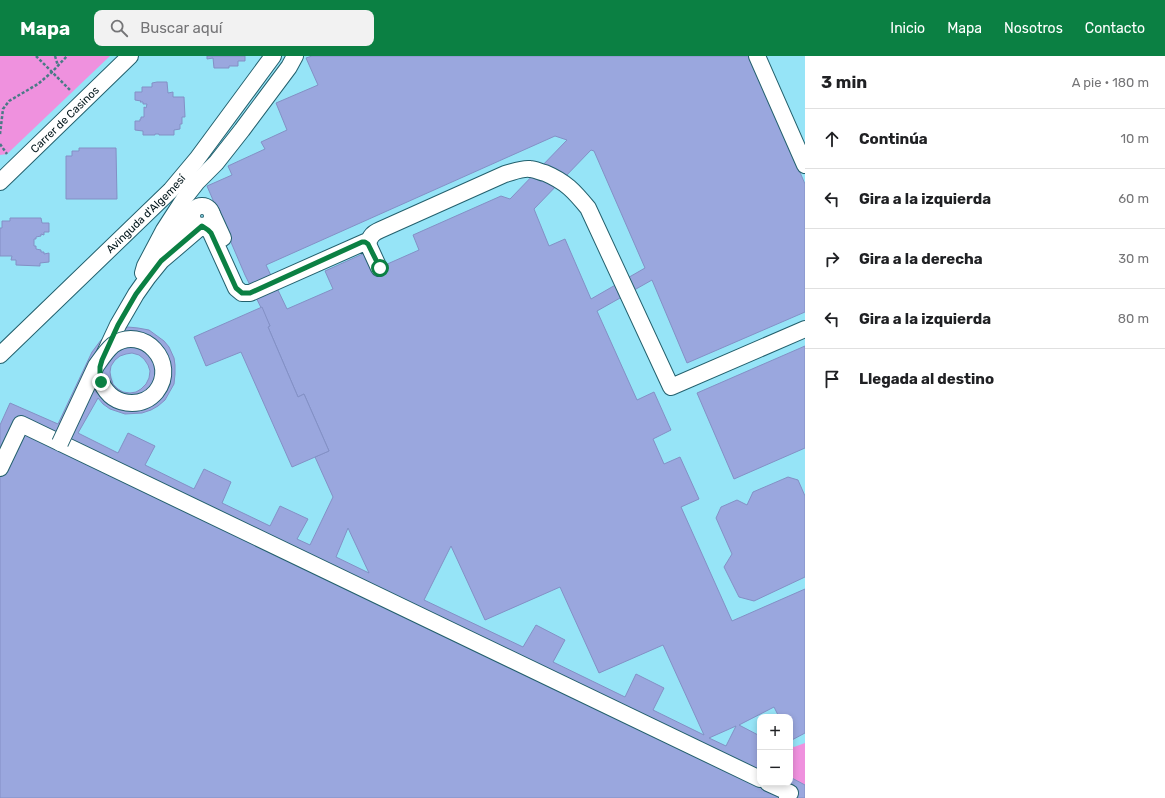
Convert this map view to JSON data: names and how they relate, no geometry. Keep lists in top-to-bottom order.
{
  "streets": {
    "street": ["Carrer de Casinos", "Avinguda d'Algemesí"]
  },
  "page": {
    "header": "Mapa",
    "search": "Buscar aquí",
    "nav": [
      "Inicio",
      "Mapa",
      "Nosotros",
      "Contacto"
    ],
    "heading": ["3 min", "A pie · 180 m"],
    "list": [
      ["Continúa", "10 m"],
      ["Gira a la izquierda", "60 m"],
      ["Gira a la derecha", "30 m"],
      ["Gira a la izquierda", "80 m"],
      "Llegada al destino"
    ],
    "map_buttons": ["+", "−"]
  }
}
